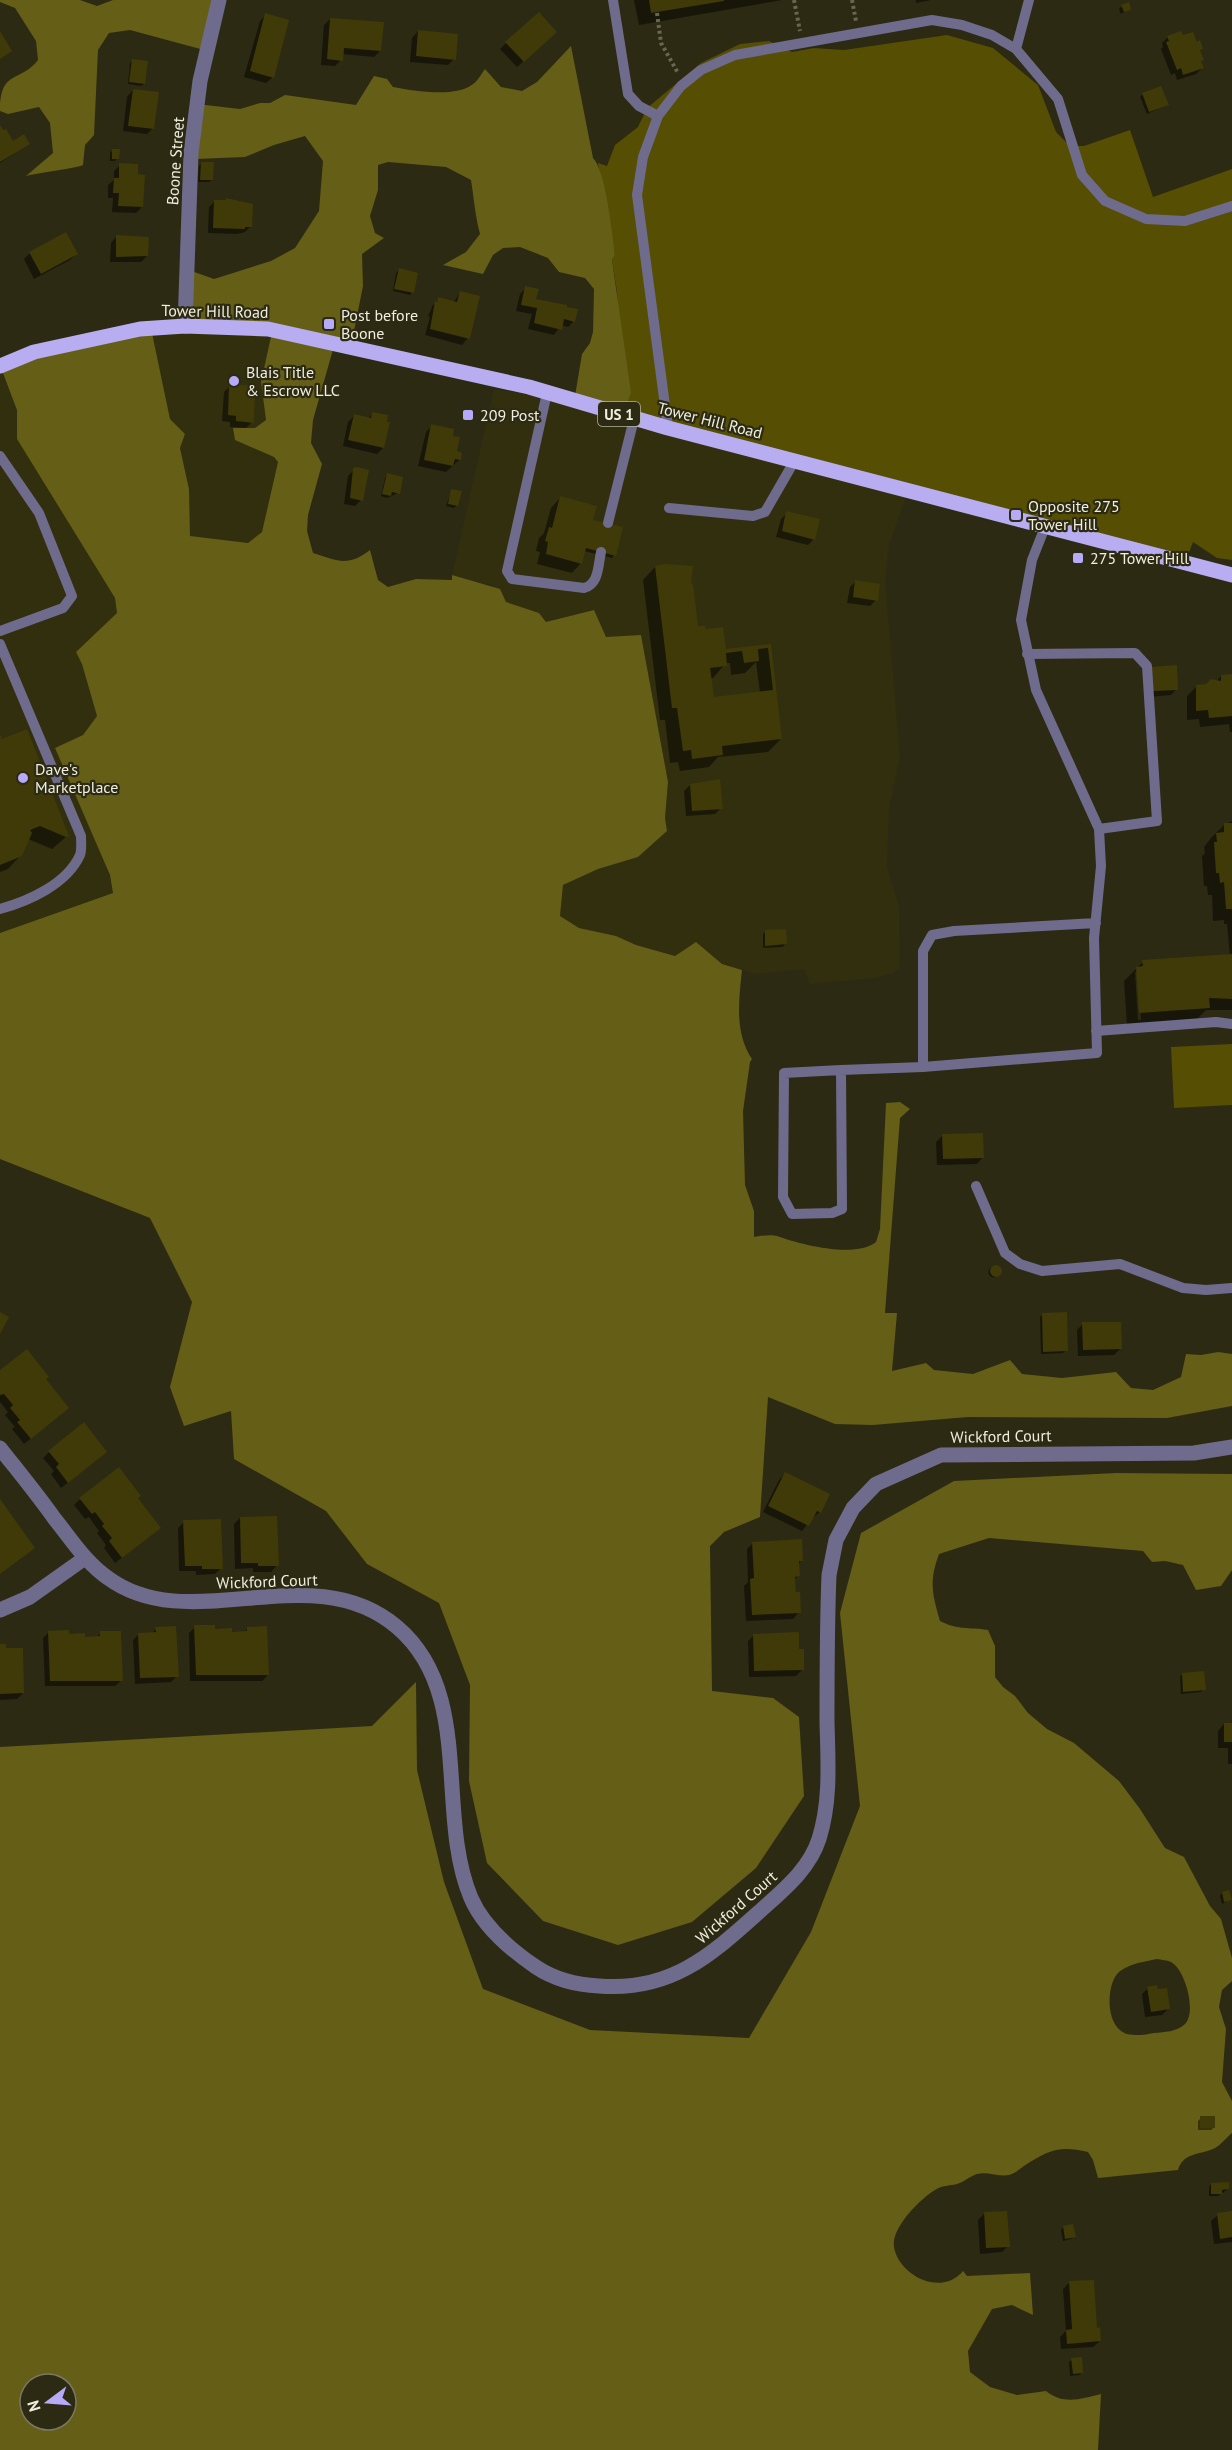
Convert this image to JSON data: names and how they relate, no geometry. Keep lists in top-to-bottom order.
{
  "streets": {
    "main road": ["Tower Hill Road", "US 1"],
    "street": ["Boone Street", "Wickford Court"]
  },
  "crossings": [
    ["Boone Street", "Tower Hill Road"]
  ],
  "places": {
    "transit": [
      "Post before Boone",
      "209 Post",
      "Opposite 275 Tower Hill",
      "275 Tower Hill"
    ],
    "other": ["Blais Title & Escrow LLC", "Dave's Marketplace"]
  },
  "north": "left"
}
